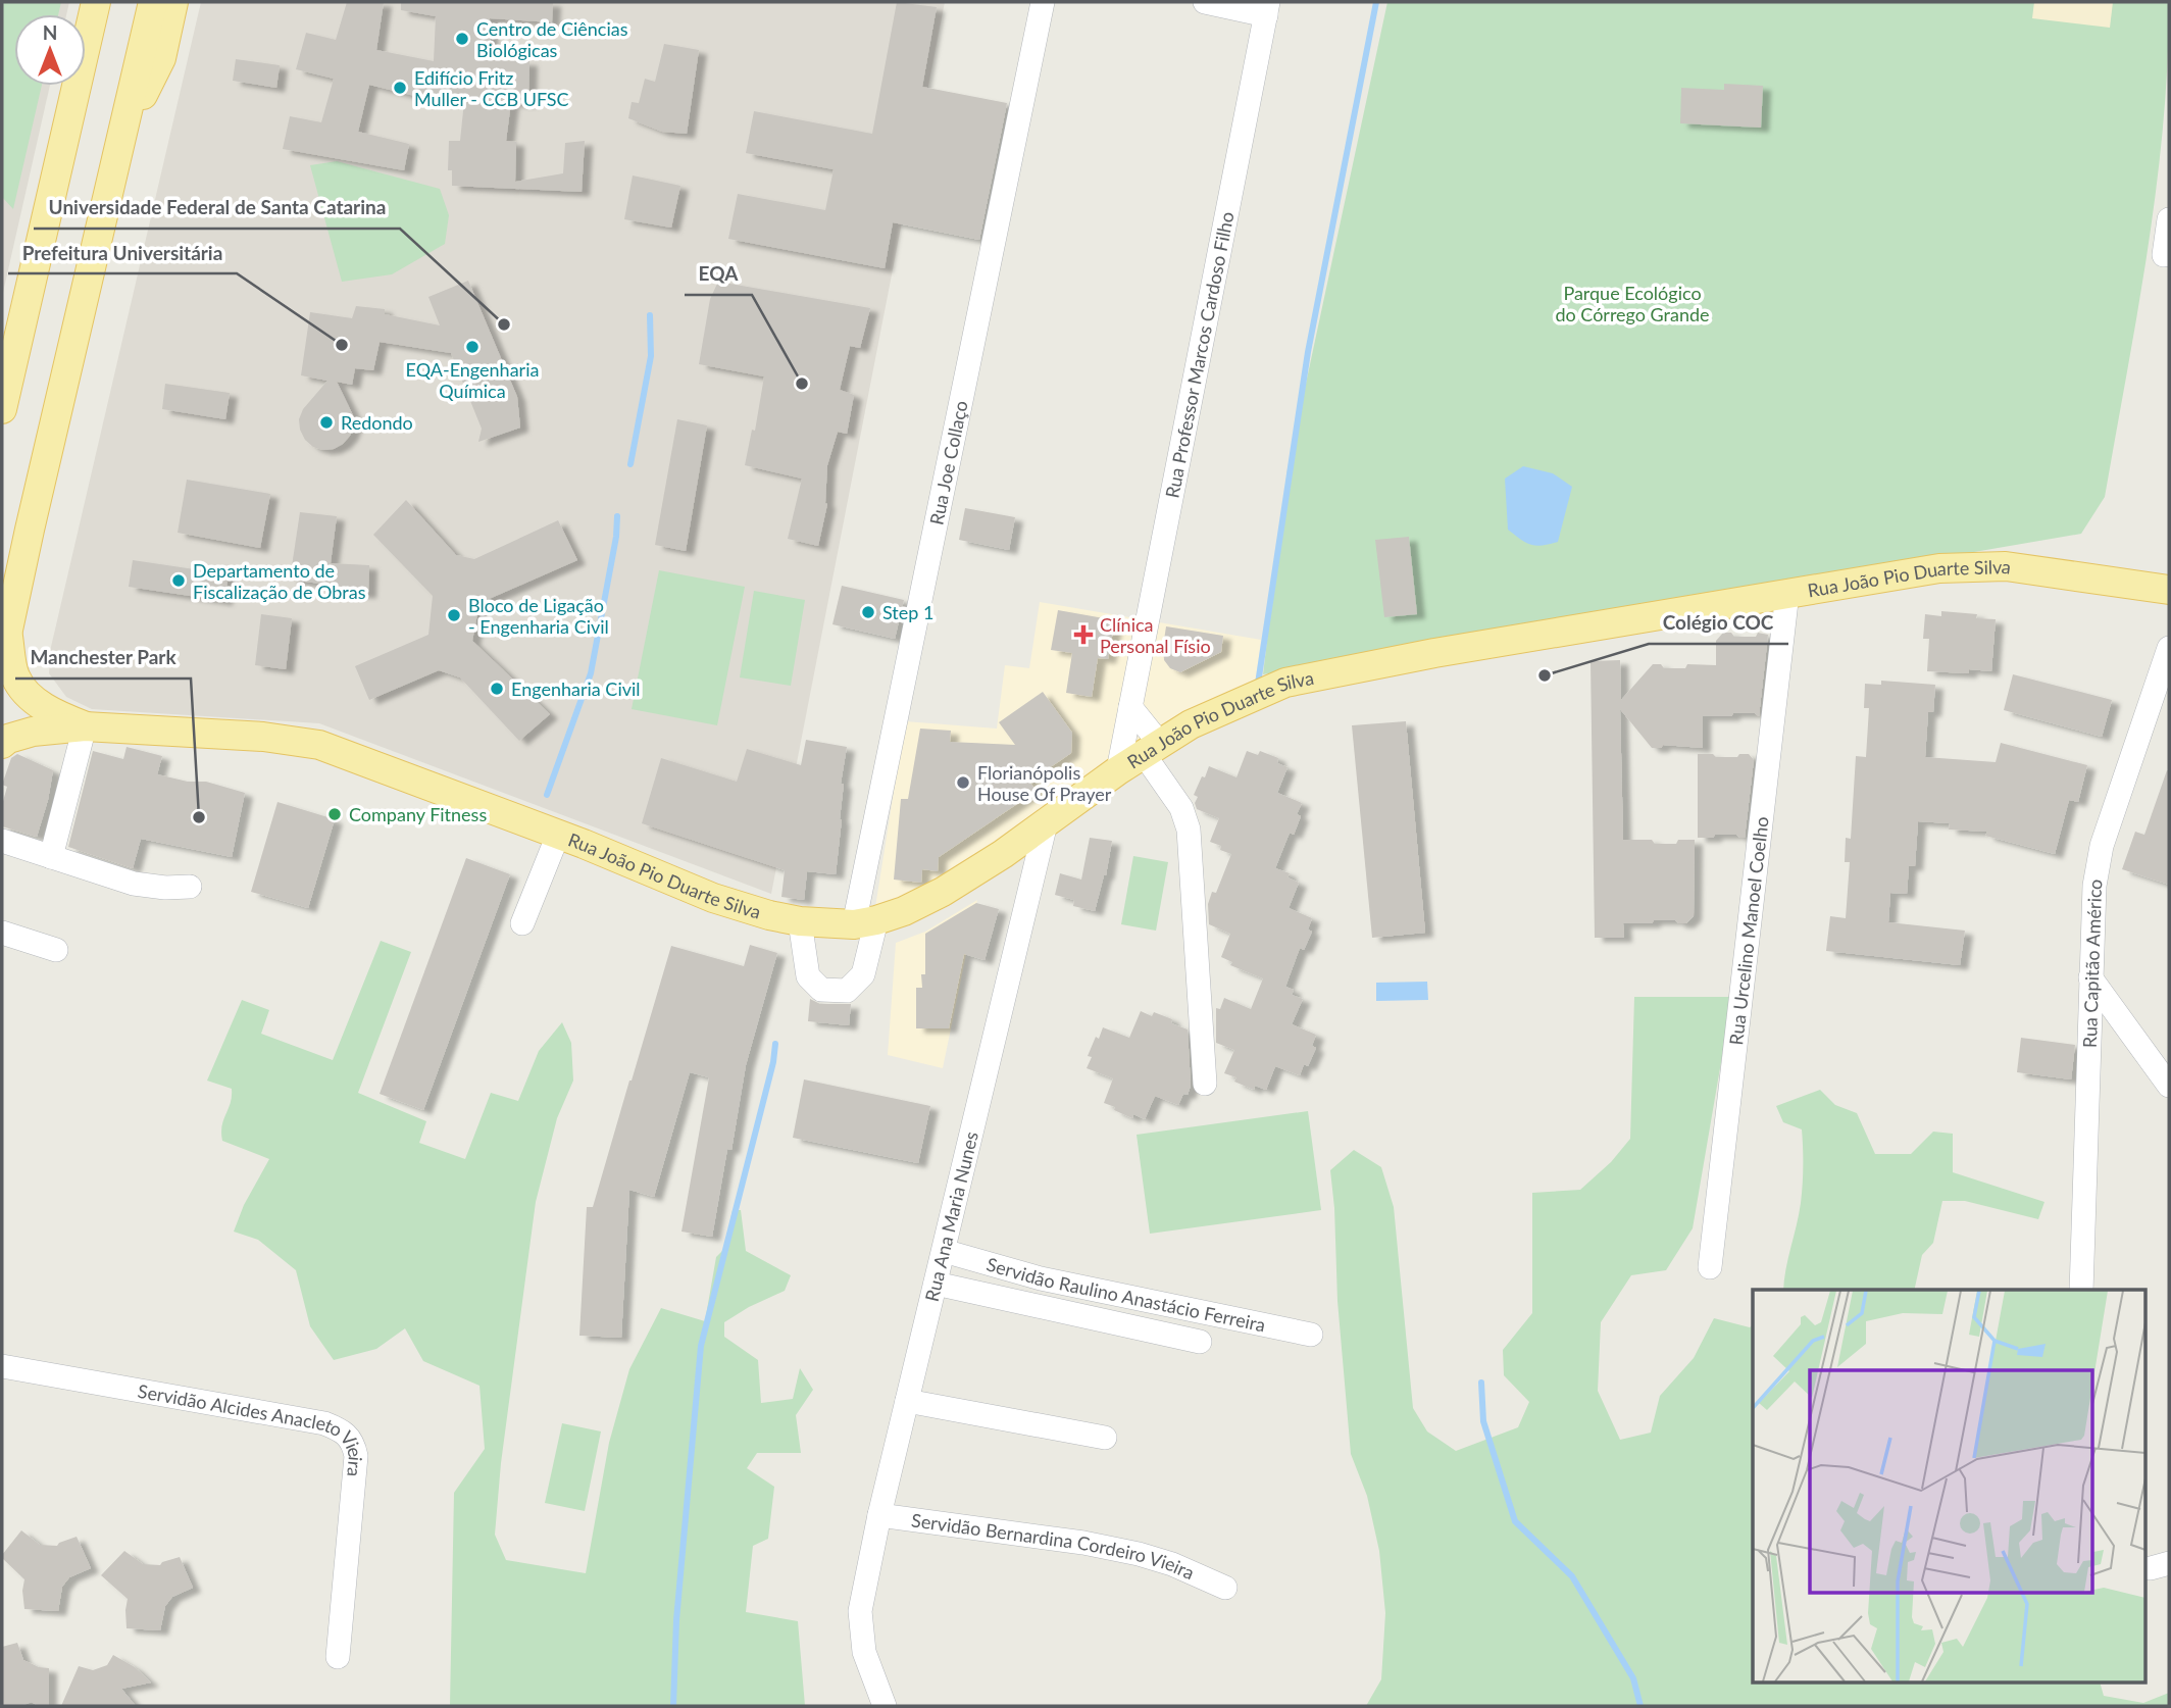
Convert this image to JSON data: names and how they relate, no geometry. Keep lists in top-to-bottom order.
{
  "streets": {
    "main road": ["Rua João Pio Duarte Silva"],
    "street": [
      "Rua Professor Marcos Cardoso Filho",
      "Rua Joe Collaço",
      "Rua Urcelino Manoel Coelho",
      "Rua Capitão Américo",
      "Rua Ana Maria Nunes",
      "Servidão Raulino Anastácio Ferreira",
      "Servidão Alcides Anacleto Vieira",
      "Servidão Bernardina Cordeiro Vieira"
    ]
  },
  "crossings": [
    ["Rua Professor Marcos Cardoso Filho", "Rua João Pio Duarte Silva"],
    ["Rua Joe Collaço", "Rua João Pio Duarte Silva"],
    ["Rua João Pio Duarte Silva", "Rua Urcelino Manoel Coelho"],
    ["Rua João Pio Duarte Silva", "Rua Ana Maria Nunes"],
    ["Rua Ana Maria Nunes", "Servidão Raulino Anastácio Ferreira"],
    ["Rua Ana Maria Nunes", "Servidão Bernardina Cordeiro Vieira"]
  ],
  "parks": ["Parque Ecológico do Córrego Grande"],
  "places": {
    "other": [
      "Centro de Ciências Biológicas",
      "Edifício Fritz Muller - CCB UFSC",
      "Universidade Federal de Santa Catarina",
      "Prefeitura Universitária",
      "EQA-Engenharia Química",
      "EQA",
      "Redondo",
      "Departamento de Fiscalização de Obras",
      "Step 1",
      "Bloco de Ligação - Engenharia Civil",
      "Colégio COC",
      "Engenharia Civil",
      "Florianópolis House Of Prayer",
      "Company Fitness",
      "Manchester Park"
    ],
    "health": ["Clínica Personal Físio"]
  },
  "north": "top"
}
